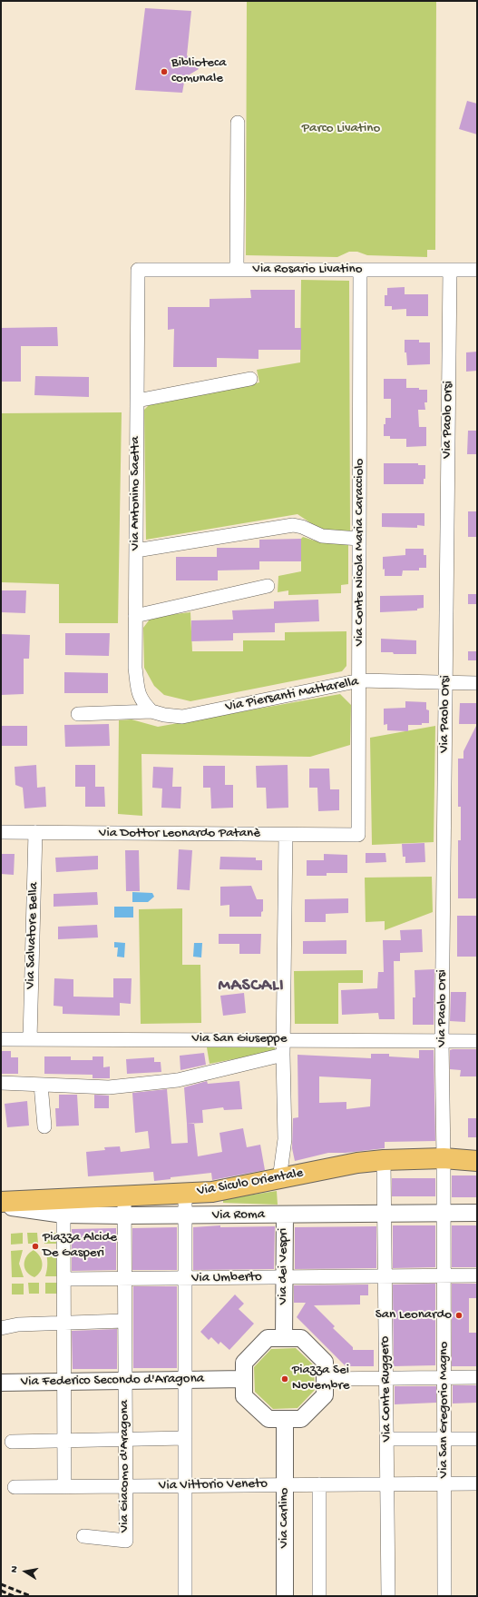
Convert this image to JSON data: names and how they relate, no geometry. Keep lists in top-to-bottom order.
{
  "streets": {
    "main road": ["Via Siculo Orientale"],
    "street": [
      "Via Rosario Livatino",
      "Via Paolo Orsi",
      "Via Antonino Saetta",
      "Via Conte Nicola Maria Caracciolo",
      "Via Piersanti Mattarella",
      "Via Dottor Leonardo Patanè",
      "Via Salvatore Bella",
      "Via San Giuseppe",
      "Via Roma",
      "Via dei Vespri",
      "Via Umberto",
      "Via Federico Secondo d'Aragona",
      "Via Conte Ruggero",
      "Via San Gregorio Magno",
      "Via Giacomo d'Aragona",
      "Via Vittorio Veneto",
      "Via Carlino"
    ]
  },
  "crossings": [
    ["Via Rosario Livatino", "Via Paolo Orsi"],
    ["Via Rosario Livatino", "Via Antonino Saetta"],
    ["Via Rosario Livatino", "Via Conte Nicola Maria Caracciolo"],
    ["Via Paolo Orsi", "Via Piersanti Mattarella"],
    ["Via Paolo Orsi", "Via San Giuseppe"],
    ["Via Paolo Orsi", "Via Siculo Orientale"],
    ["Via Paolo Orsi", "Via San Gregorio Magno"],
    ["Via Antonino Saetta", "Via Piersanti Mattarella"],
    ["Via Conte Nicola Maria Caracciolo", "Via Piersanti Mattarella"],
    ["Via Conte Nicola Maria Caracciolo", "Via Dottor Leonardo Patanè"],
    ["Via Dottor Leonardo Patanè", "Via Salvatore Bella"],
    ["Via Salvatore Bella", "Via San Giuseppe"],
    ["Via Siculo Orientale", "Via Conte Ruggero"],
    ["Via Siculo Orientale", "Via San Gregorio Magno"],
    ["Via Siculo Orientale", "Via Giacomo d'Aragona"],
    ["Via Roma", "Via dei Vespri"],
    ["Via Roma", "Via Conte Ruggero"],
    ["Via Roma", "Via San Gregorio Magno"],
    ["Via Roma", "Via Giacomo d'Aragona"],
    ["Via dei Vespri", "Via Umberto"],
    ["Via dei Vespri", "Via Federico Secondo d'Aragona"],
    ["Via dei Vespri", "Via Carlino"],
    ["Via Umberto", "Via Conte Ruggero"],
    ["Via Umberto", "Via San Gregorio Magno"],
    ["Via Umberto", "Via Giacomo d'Aragona"],
    ["Via Federico Secondo d'Aragona", "Via Giacomo d'Aragona"],
    ["Via Federico Secondo d'Aragona", "Via Carlino"],
    ["Via Conte Ruggero", "Via Vittorio Veneto"],
    ["Via San Gregorio Magno", "Via Vittorio Veneto"],
    ["Via Giacomo d'Aragona", "Via Vittorio Veneto"],
    ["Via Vittorio Veneto", "Via Carlino"]
  ],
  "districts": ["MASCALI"],
  "parks": ["Parco Livatino"],
  "places": [
    "Biblioteca comunale",
    "Piazza Alcide De Gasperi",
    "San Leonardo",
    "Piazza Sei Novembre"
  ],
  "north": "left"
}
